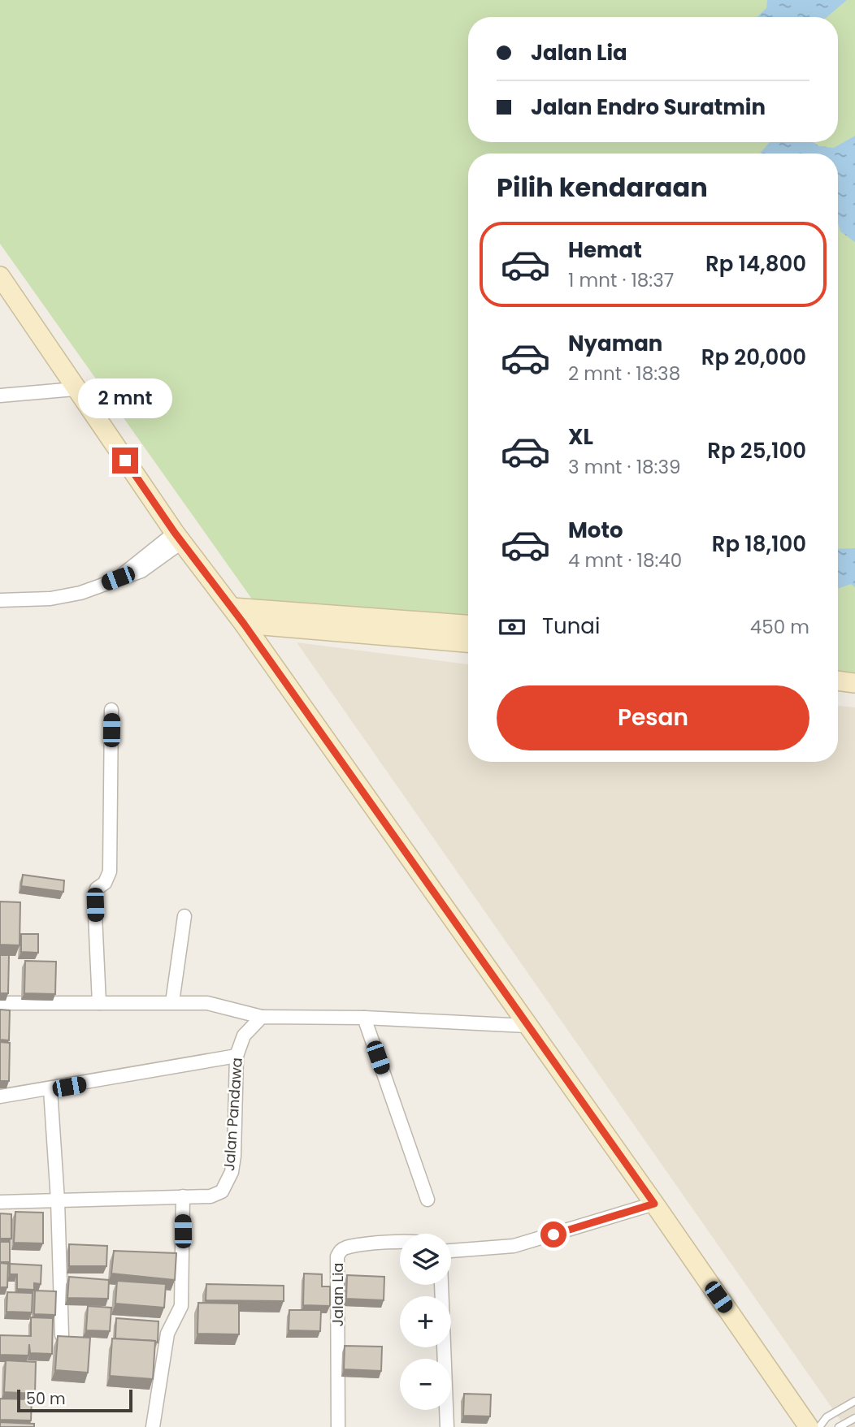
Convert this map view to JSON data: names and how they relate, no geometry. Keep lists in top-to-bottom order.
{
  "streets": {
    "street": ["Jalan Pandawa", "Jalan Lia"]
  },
  "scale_bar": "50 m",
  "page": {
    "banner": ["Jalan Lia", "Jalan Endro Suratmin"],
    "heading": "Pilih kendaraan",
    "list": [
      {
        "name": "Hemat",
        "note": "1 mnt · 18:37",
        "value": "Rp 14,800"
      },
      {
        "name": "Nyaman",
        "note": "2 mnt · 18:38",
        "value": "Rp 20,000"
      },
      {
        "name": "XL",
        "note": "3 mnt · 18:39",
        "value": "Rp 25,100"
      },
      {
        "name": "Moto",
        "note": "4 mnt · 18:40",
        "value": "Rp 18,100"
      }
    ],
    "bubble": "2 mnt",
    "pay": ["Tunai", "450 m"],
    "buttons": "Pesan",
    "map_buttons": ["+", "−"],
    "scale": "50 m"
  }
}
